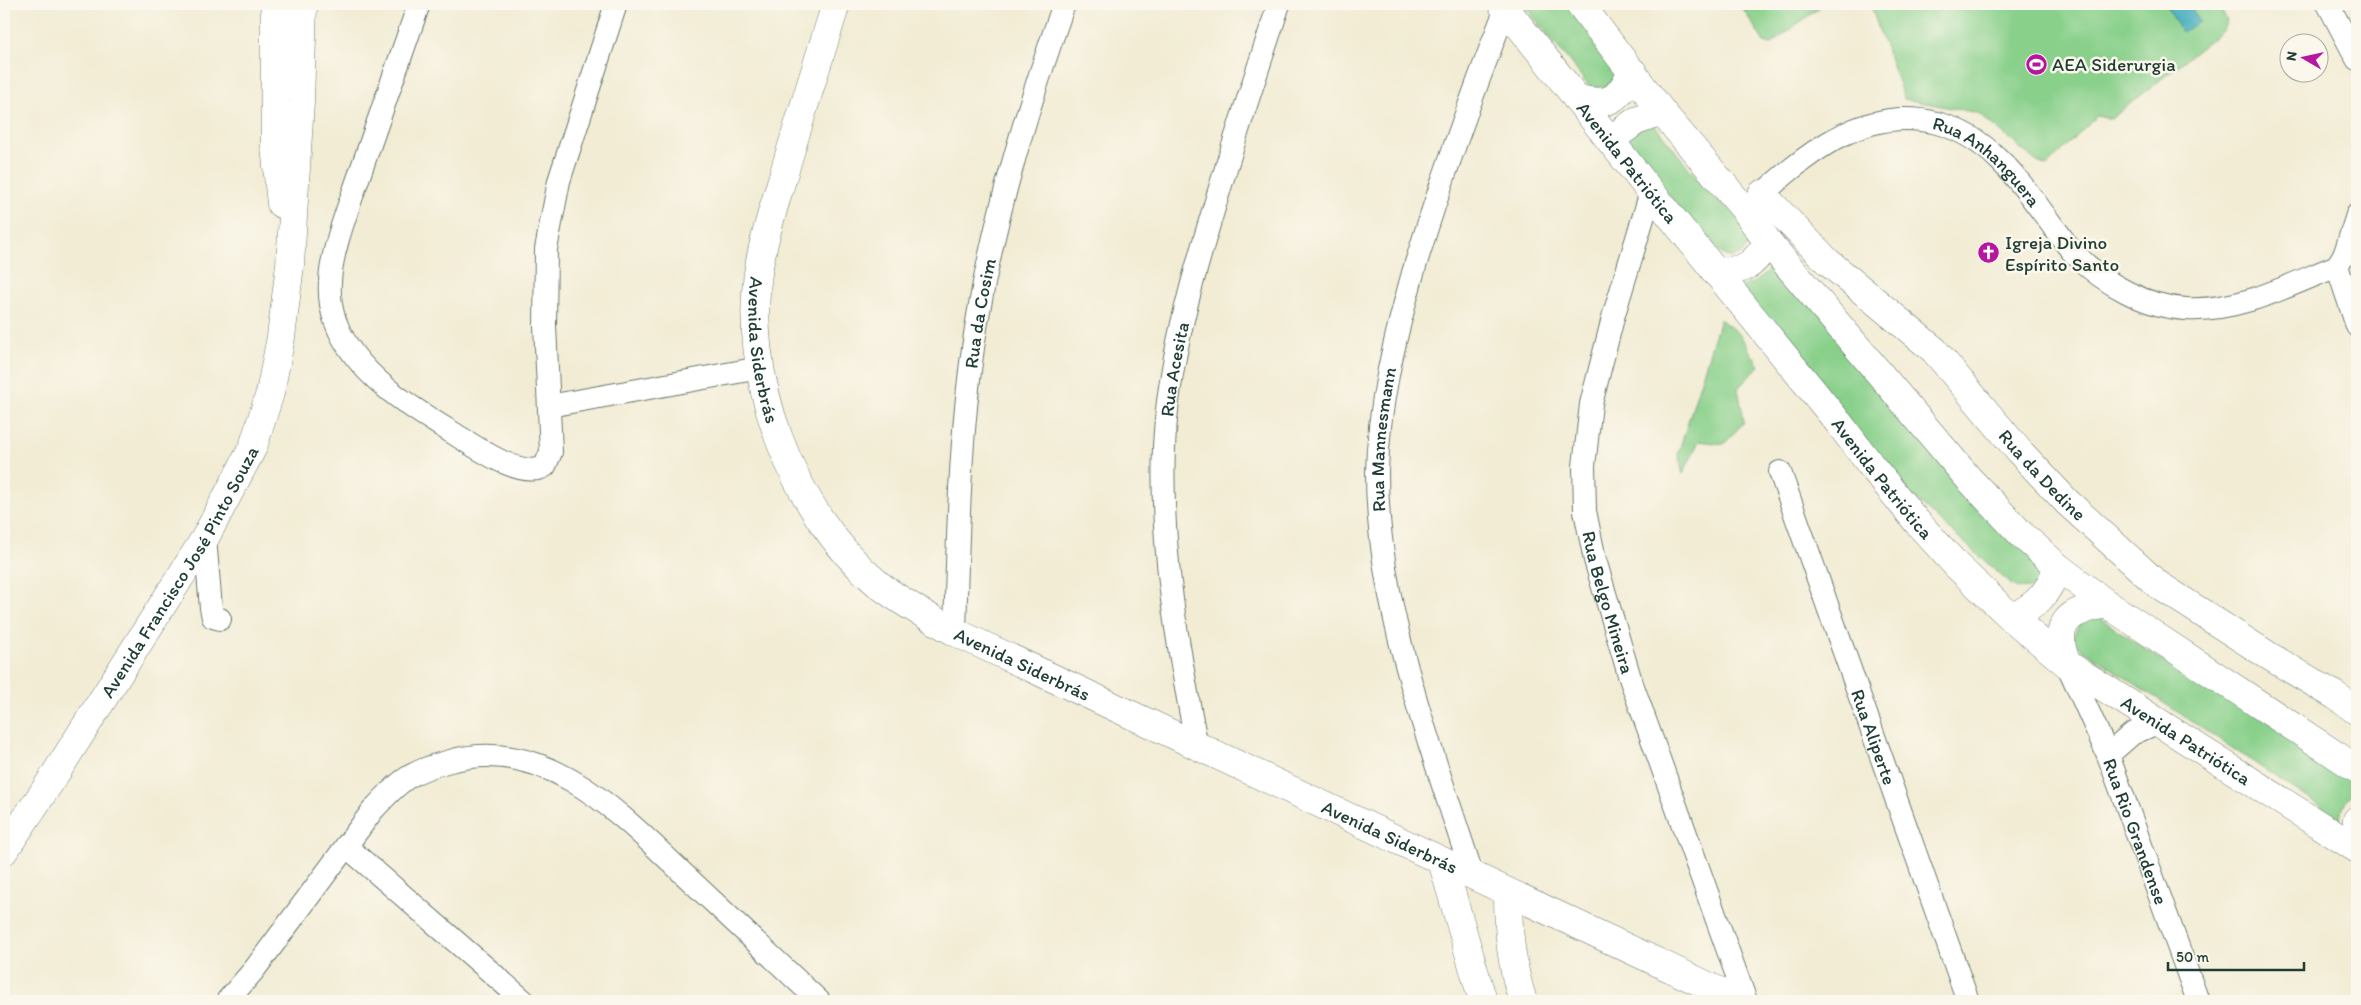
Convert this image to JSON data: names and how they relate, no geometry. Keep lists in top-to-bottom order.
{
  "streets": {
    "main road": [
      "Avenida Patriótica",
      "Avenida Siderbrás",
      "Rua da Dedine",
      "Avenida Francisco José Pinto Souza"
    ],
    "street": [
      "Rua Anhanguera",
      "Rua da Cosim",
      "Rua Acesita",
      "Rua Mannesmann",
      "Rua Belgo Mineira",
      "Rua Aliperte",
      "Rua Rio Grandense"
    ]
  },
  "crossings": [
    ["Avenida Patriótica", "Rua Mannesmann"],
    ["Avenida Patriótica", "Rua Belgo Mineira"],
    ["Avenida Patriótica", "Rua Rio Grandense"],
    ["Rua Anhanguera", "Rua da Dedine"],
    ["Rua da Cosim", "Avenida Siderbrás"],
    ["Avenida Siderbrás", "Rua Acesita"],
    ["Avenida Siderbrás", "Rua Mannesmann"]
  ],
  "places": {
    "sports": ["AEA Siderurgia"],
    "church": ["Igreja Divino Espírito Santo"]
  },
  "scale_bar": "50 m",
  "north": "left"
}
